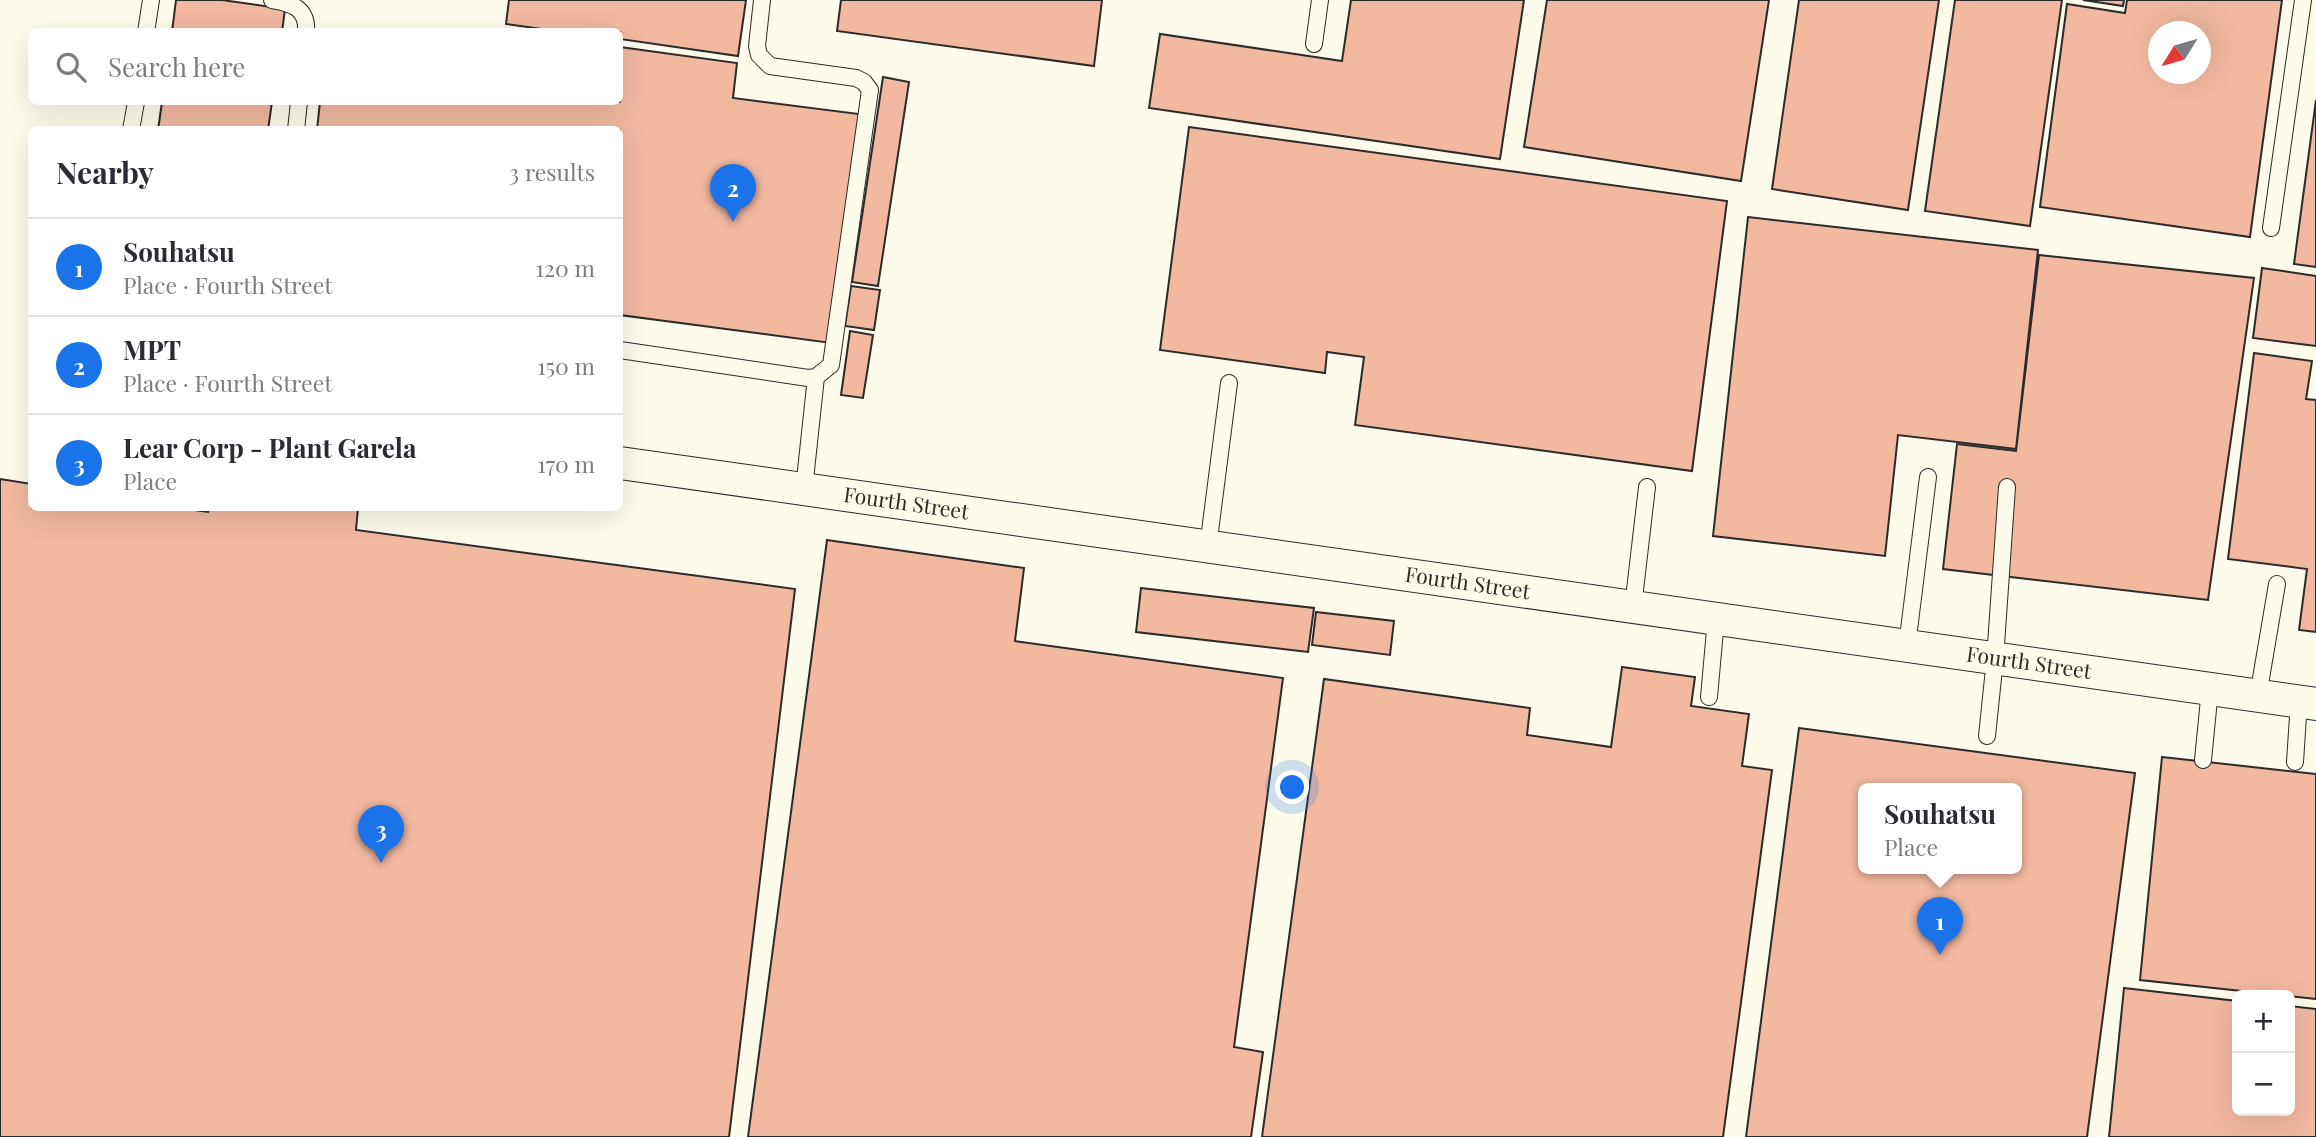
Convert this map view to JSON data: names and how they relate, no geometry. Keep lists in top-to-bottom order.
{
  "streets": {
    "street": ["Fourth Street"]
  },
  "north": "bottom left",
  "page": {
    "search": "Search here",
    "heading": ["Nearby", "3 results"],
    "pins": ["2", "3", "1"],
    "list": [
      {
        "mark": "1",
        "name": "Souhatsu",
        "note": "Place · Fourth Street",
        "value": "120 m"
      },
      {
        "mark": "2",
        "name": "MPT",
        "note": "Place · Fourth Street",
        "value": "150 m"
      },
      {
        "mark": "3",
        "name": "Lear Corp - Plant Garela",
        "note": "Place",
        "value": "170 m"
      }
    ],
    "popup": ["Souhatsu", "Place"],
    "map_buttons": ["+", "−"]
  }
}
